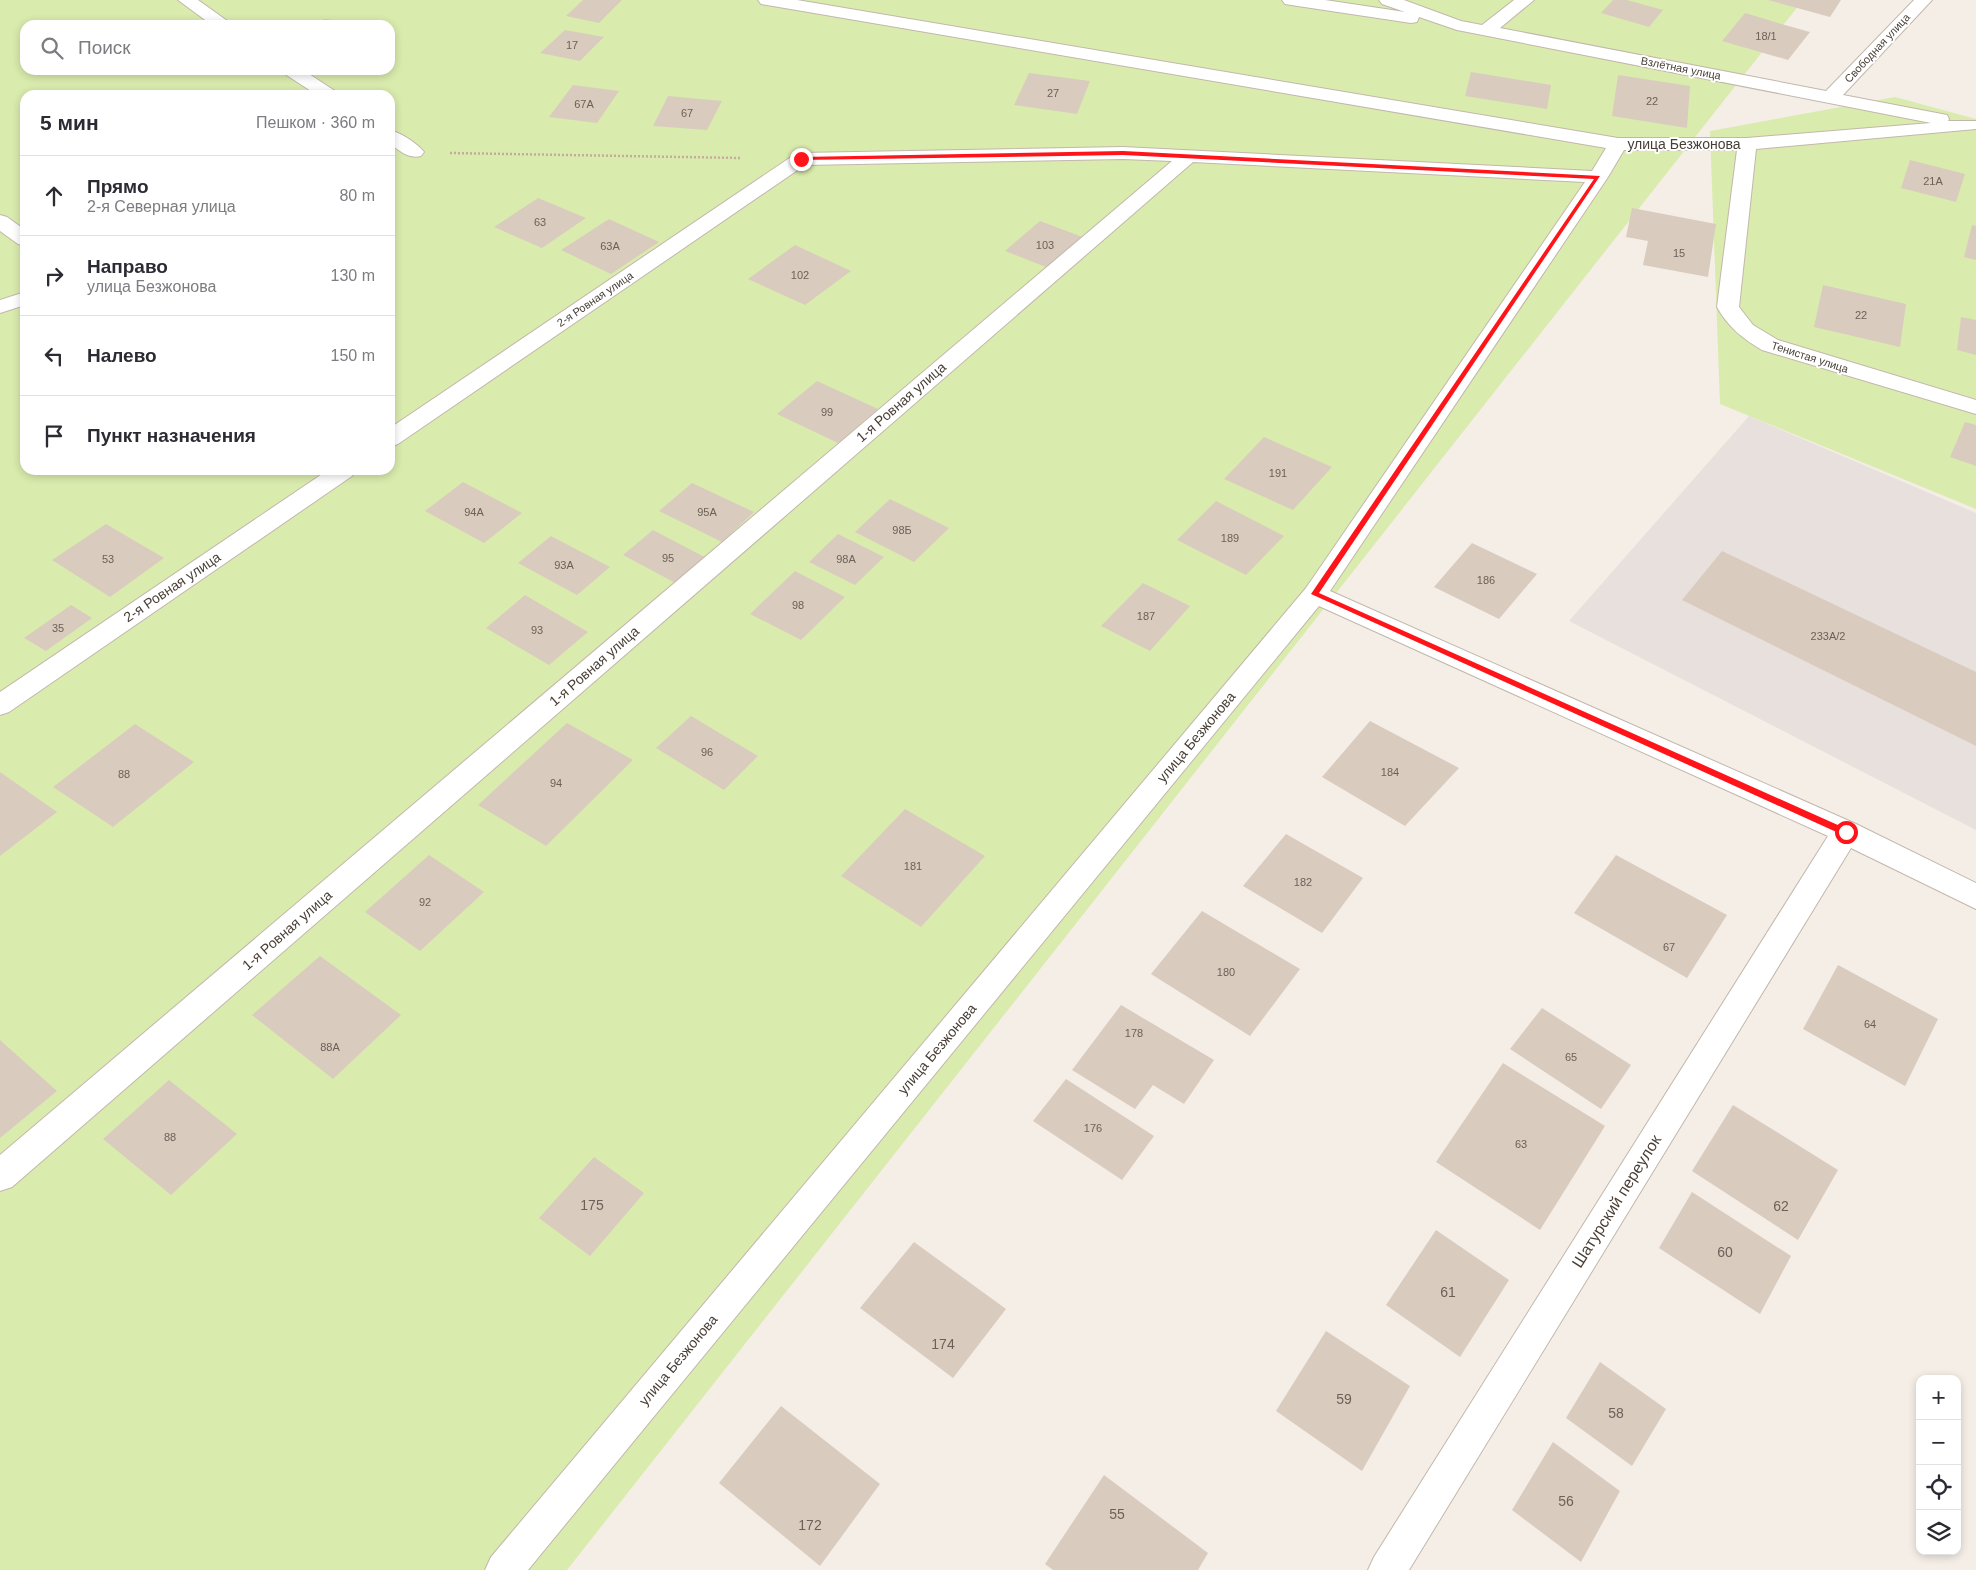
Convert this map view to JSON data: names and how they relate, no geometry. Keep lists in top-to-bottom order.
{
  "streets": {
    "street": [
      "Свободная улица",
      "Взлётная улица",
      "улица Безжонова",
      "2-я Ровная улица",
      "Тенистая улица",
      "1-я Ровная улица",
      "Шатурский переулок"
    ]
  },
  "crossings": [
    ["Свободная улица", "Взлётная улица"],
    ["Взлётная улица", "улица Безжонова"],
    ["улица Безжонова", "Тенистая улица"]
  ],
  "house_numbers": [
    "18/1",
    "17",
    "27",
    "22",
    "67А",
    "67",
    "21А",
    "63",
    "103",
    "63А",
    "15",
    "102",
    "22",
    "99",
    "191",
    "94А",
    "95А",
    "98Б",
    "189",
    "95",
    "53",
    "98А",
    "93А",
    "186",
    "98",
    "187",
    "35",
    "93",
    "233А/2",
    "96",
    "184",
    "88",
    "94",
    "181",
    "182",
    "92",
    "67",
    "180",
    "64",
    "178",
    "88А",
    "65",
    "176",
    "88",
    "63",
    "175",
    "62",
    "60",
    "61",
    "174",
    "59",
    "58",
    "56",
    "55",
    "172"
  ],
  "page": {
    "search": "Поиск",
    "heading": ["5 мин", "Пешком · 360 m"],
    "list": [
      ["Прямо", "2-я Северная улица", "80 m"],
      ["Направо", "улица Безжонова", "130 m"],
      ["Налево", "150 m"],
      "Пункт назначения"
    ],
    "map_buttons": ["+", "−"]
  }
}
